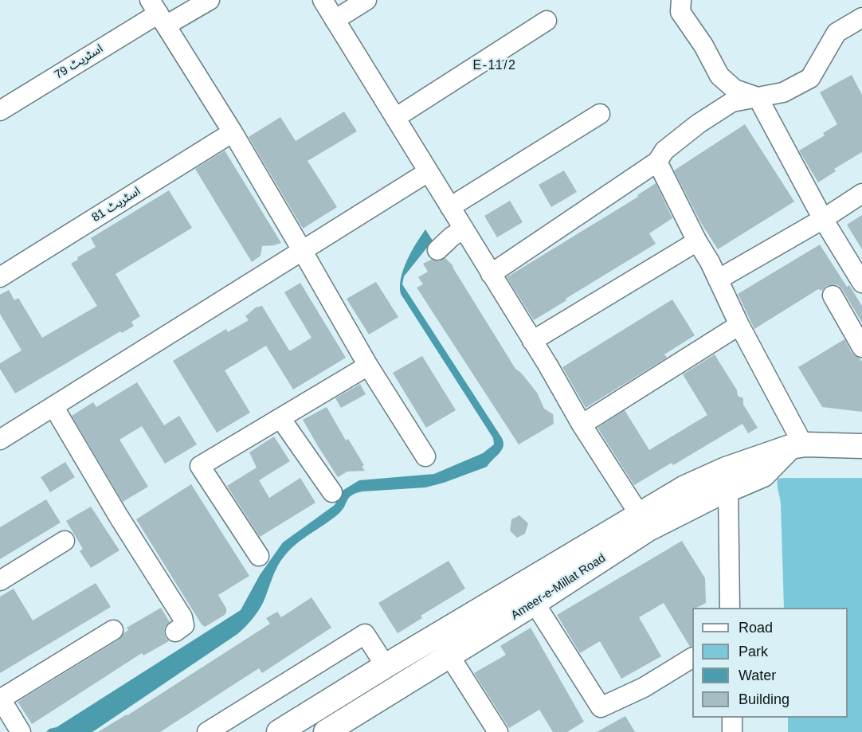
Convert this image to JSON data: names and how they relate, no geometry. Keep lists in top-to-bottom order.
{
  "streets": {
    "main road": ["Ameer-e-Millat Road"],
    "street": ["اسٹریٹ 79", "اسٹریٹ 81"]
  },
  "districts": ["E-11/2"],
  "legend": [
    "Road",
    "Park",
    "Water",
    "Building"
  ]
}
